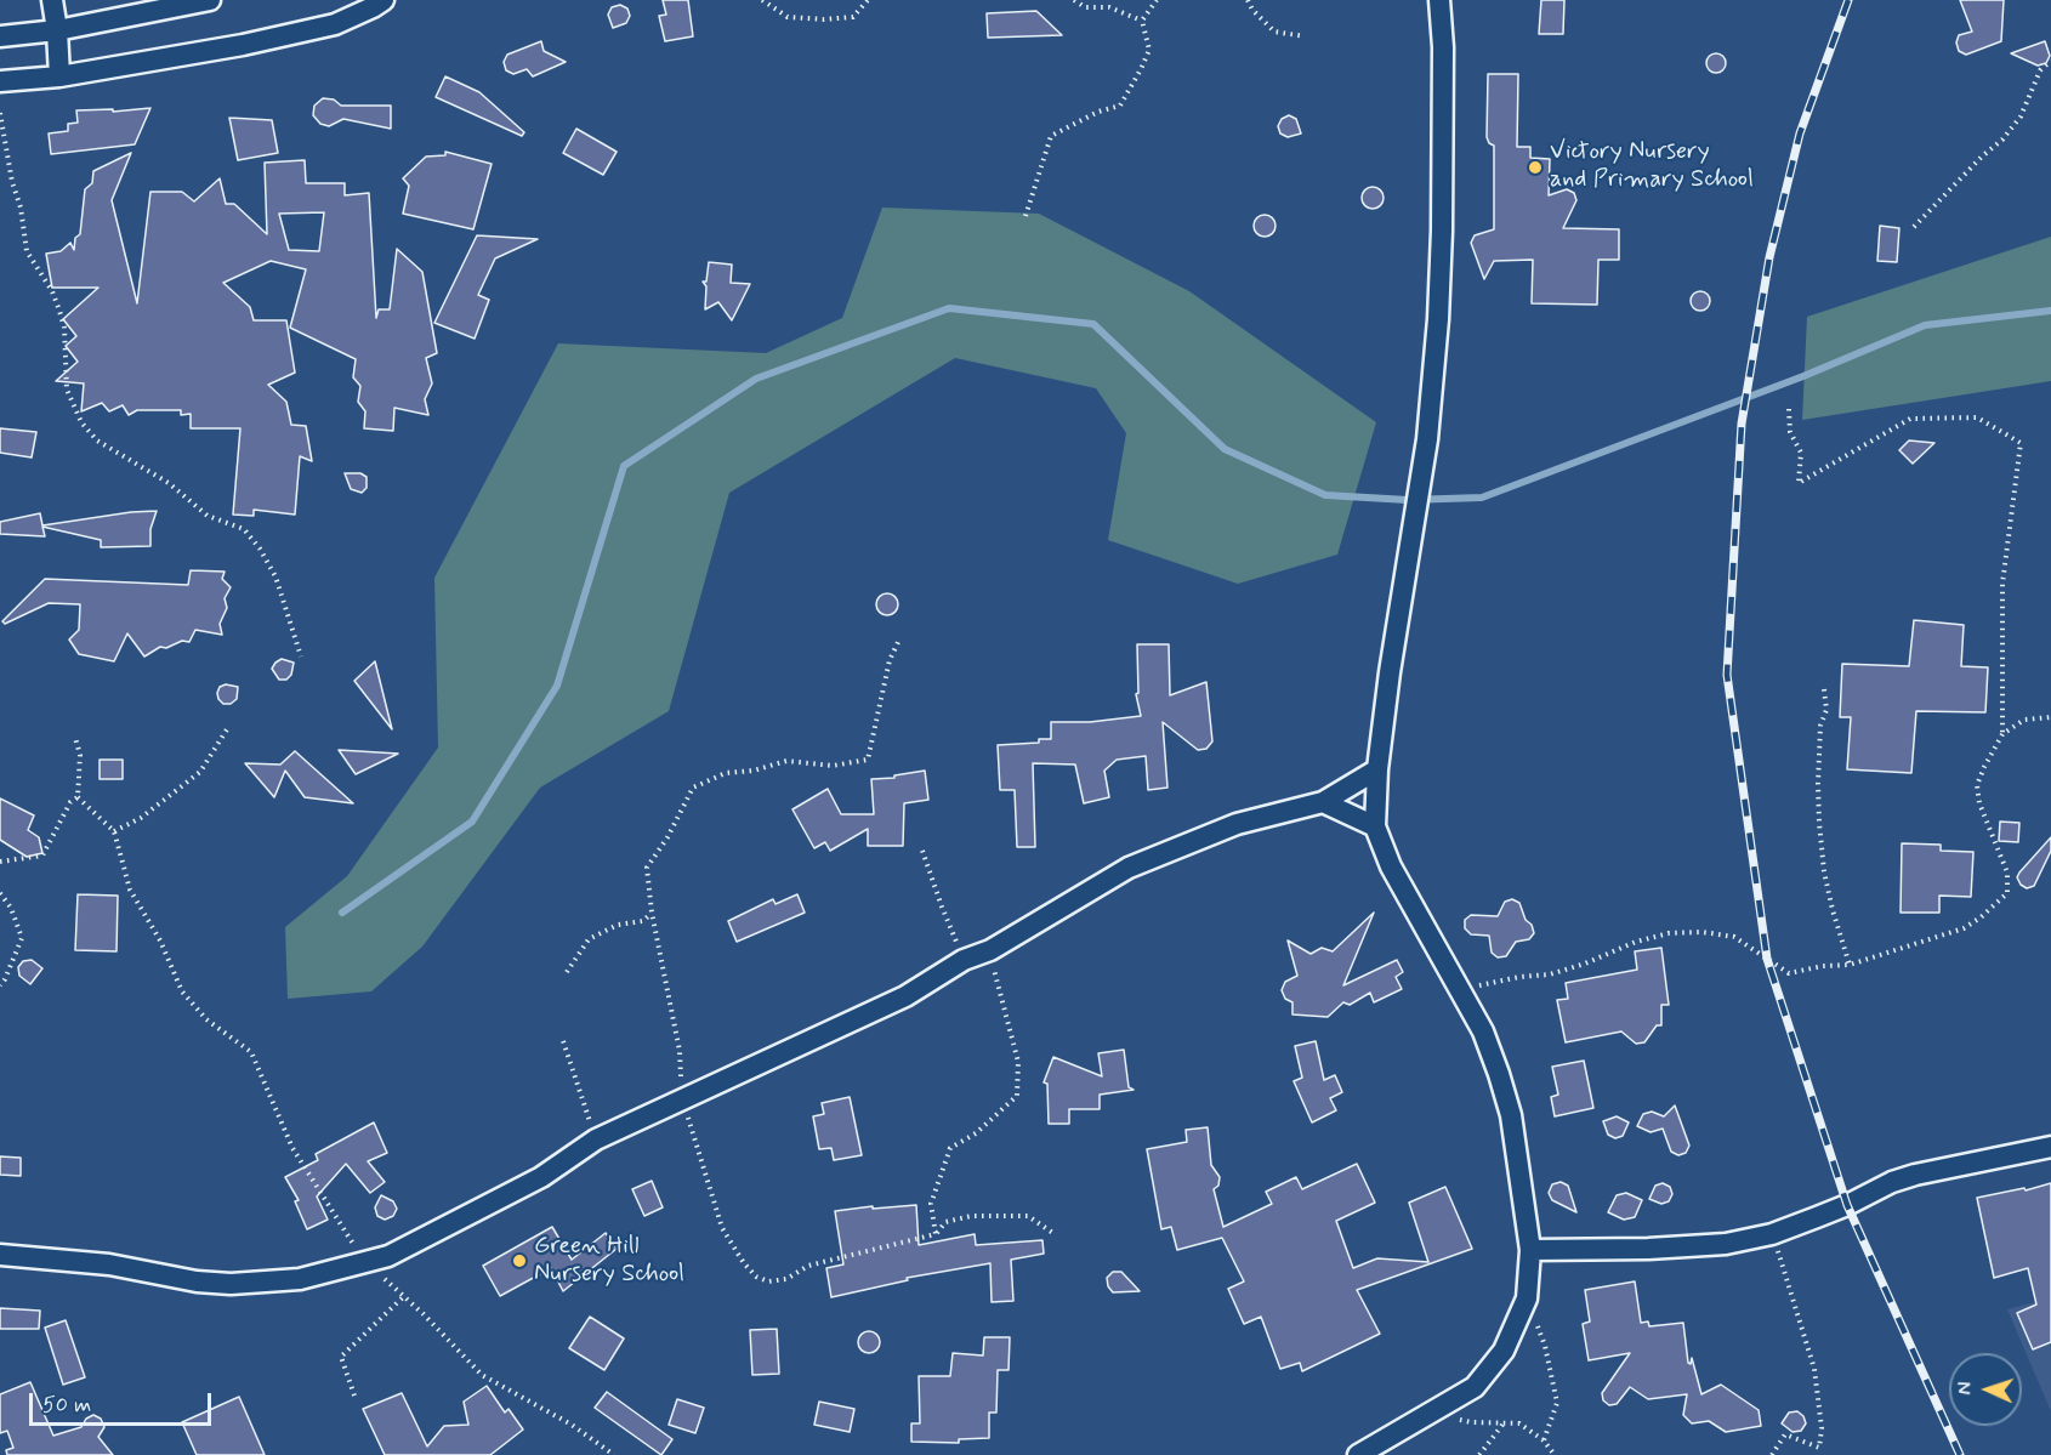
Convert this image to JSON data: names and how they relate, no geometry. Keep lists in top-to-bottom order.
{
  "places": ["Victory Nursery and Primary School", "Green Hill Nursery School"],
  "scale_bar": "50 m",
  "north": "left"
}
